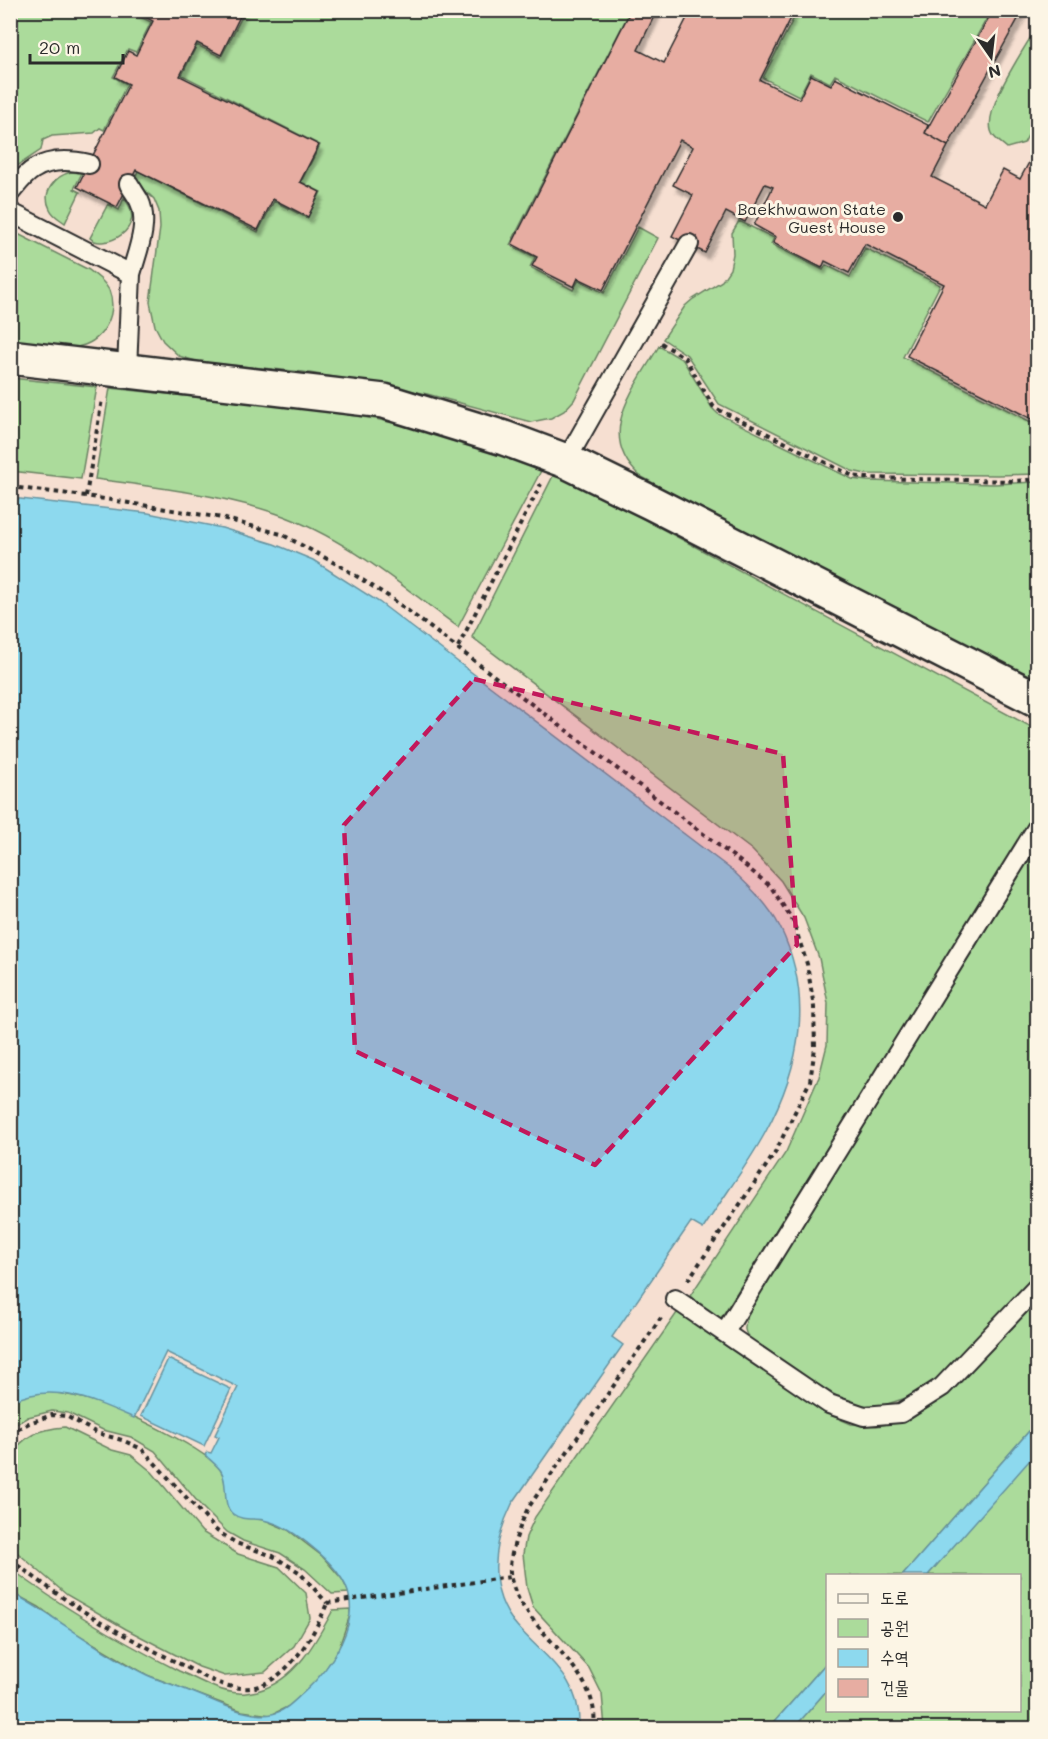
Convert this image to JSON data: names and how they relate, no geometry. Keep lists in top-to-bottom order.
{
  "places": ["Baekhwawon State Guest House"],
  "legend": [
    "도로",
    "공원",
    "수역",
    "건물"
  ],
  "scale_bar": "20 m",
  "north": "bottom"
}
